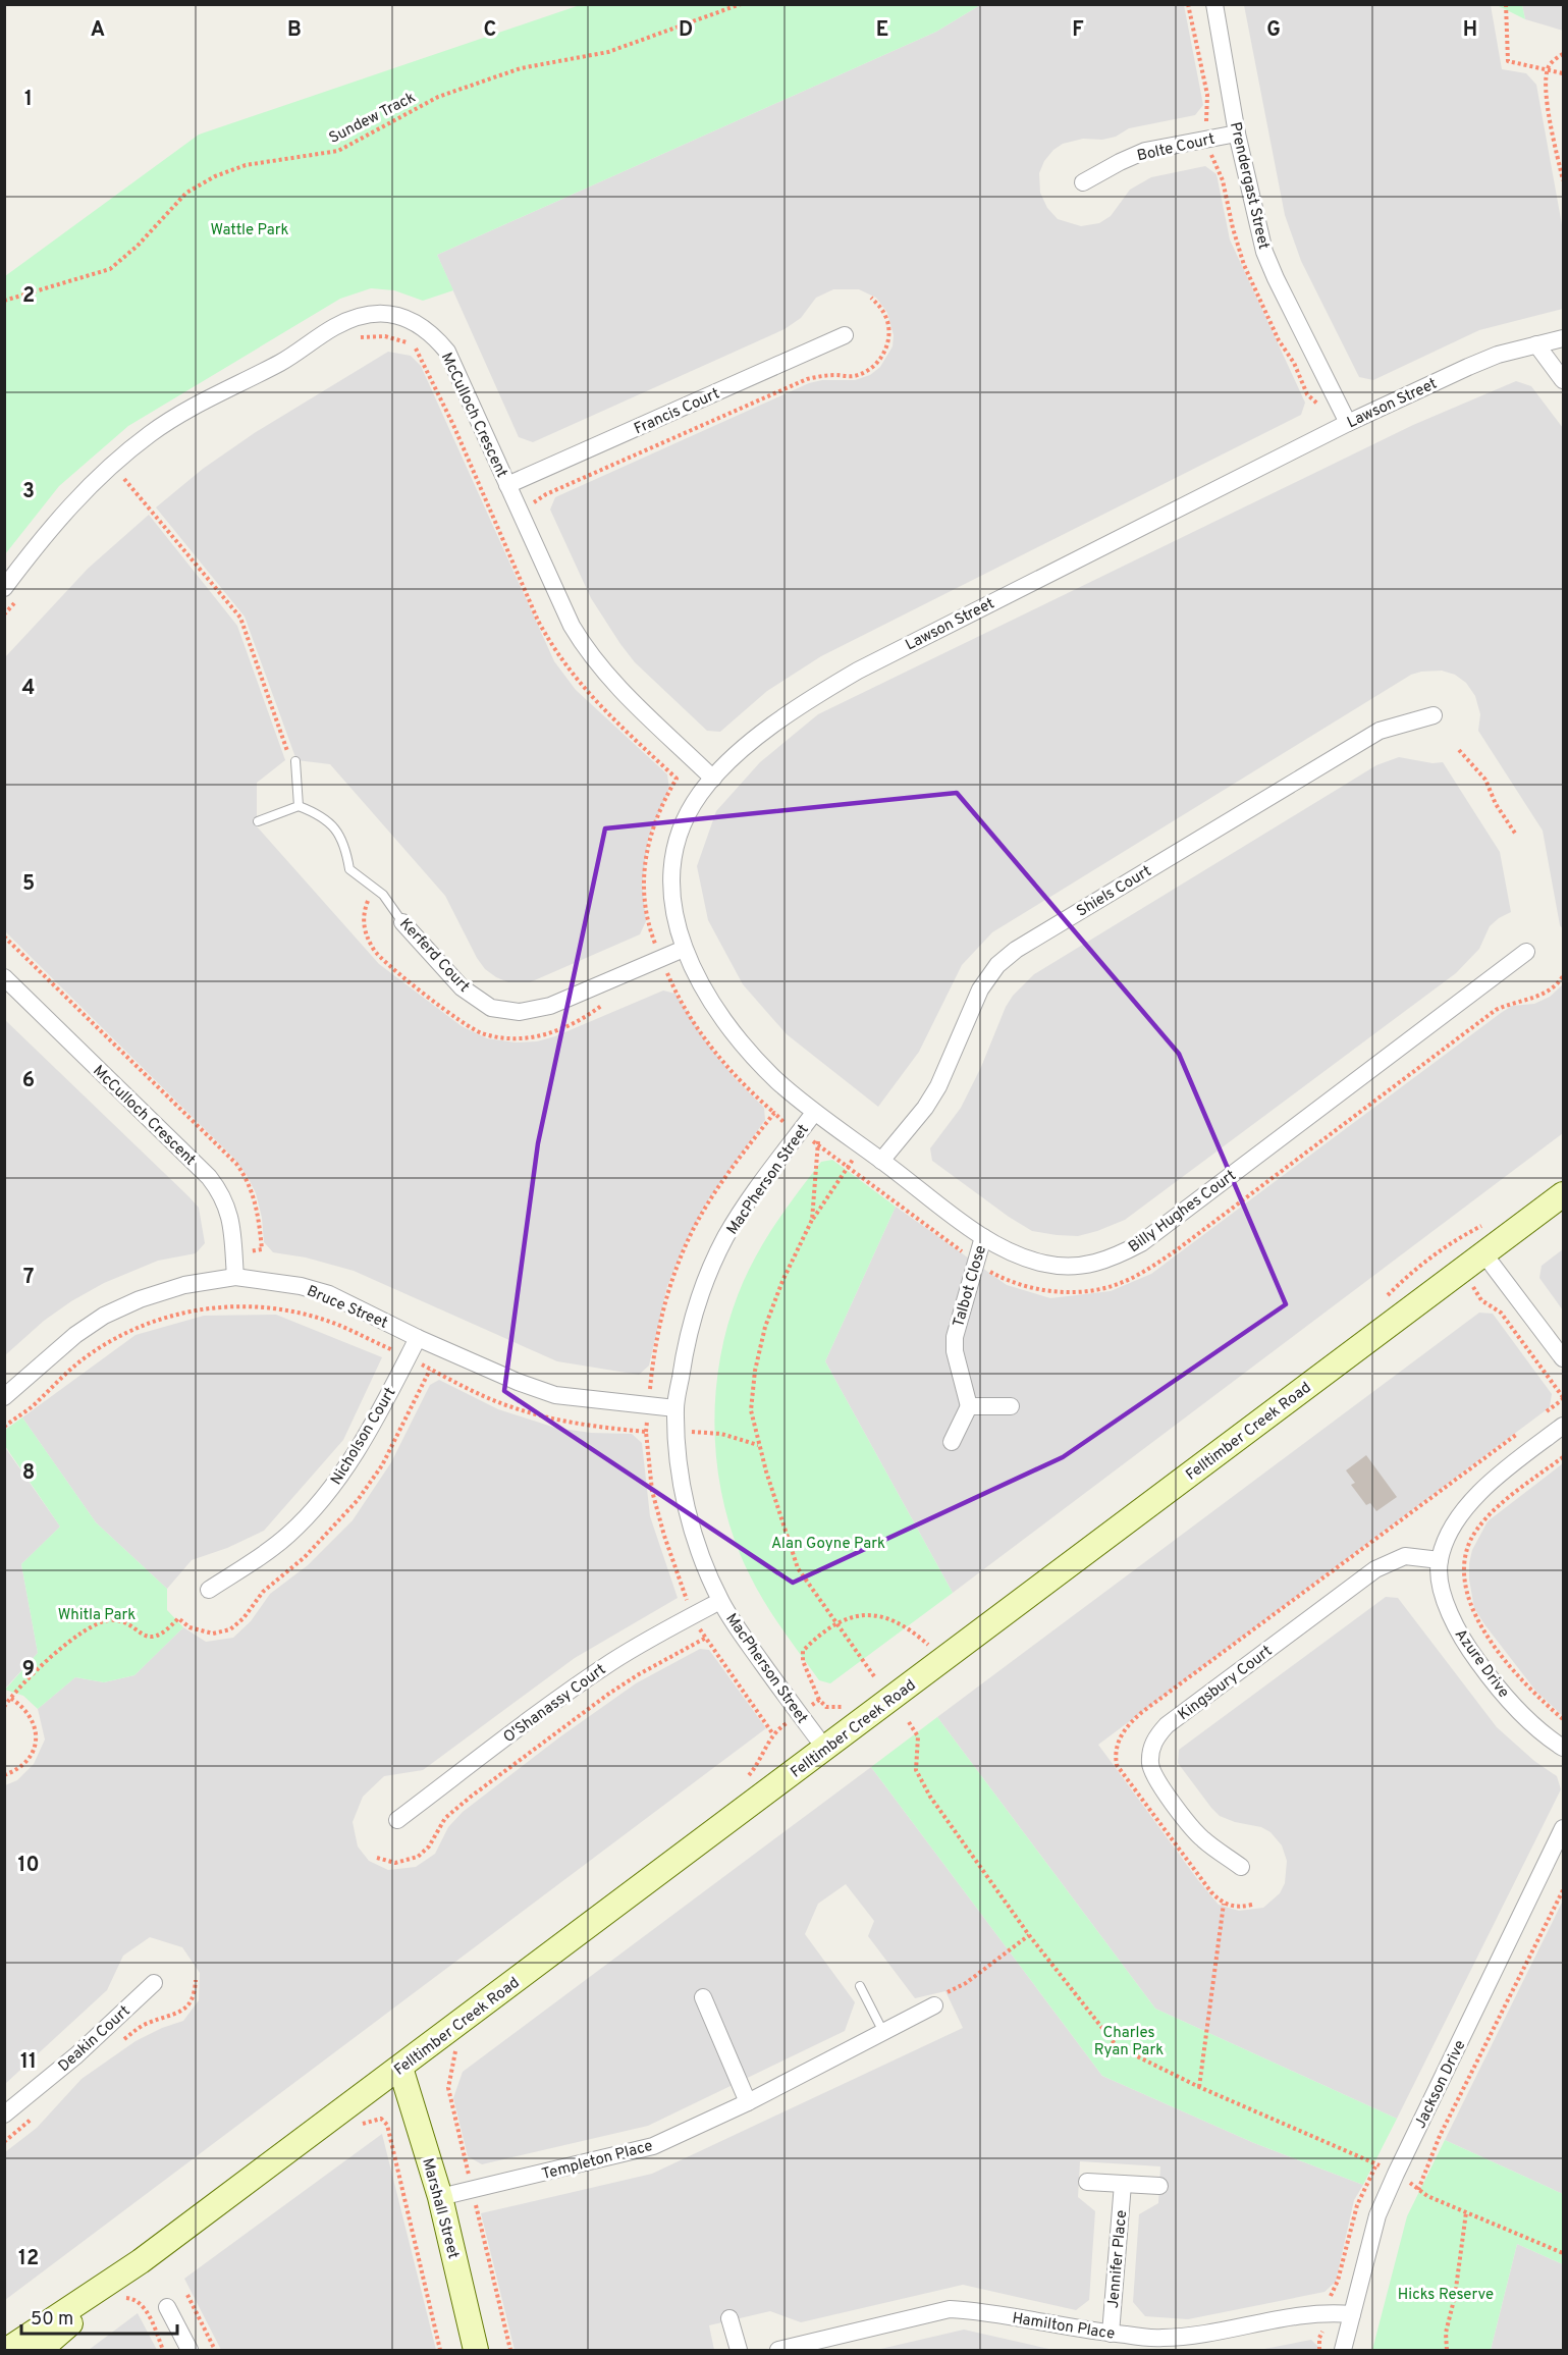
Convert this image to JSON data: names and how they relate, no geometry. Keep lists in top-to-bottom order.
{
  "streets": {
    "main road": ["Felltimber Creek Road", "Marshall Street"],
    "street": [
      "Bolte Court",
      "Prendergast Street",
      "Lawson Street",
      "Francis Court",
      "McCulloch Crescent",
      "Shiels Court",
      "Kerferd Court",
      "MacPherson Street",
      "Billy Hughes Court",
      "Talbot Close",
      "Bruce Street",
      "Nicholson Court",
      "Azure Drive",
      "Kingsbury Court",
      "O'Shanassy Court",
      "Deakin Court",
      "Jackson Drive",
      "Templeton Place",
      "Jennifer Place",
      "Hamilton Place"
    ],
    "path": ["Sundew Track"]
  },
  "crossings": [
    ["Bolte Court", "Prendergast Street"],
    ["Prendergast Street", "Lawson Street"],
    ["Lawson Street", "McCulloch Crescent"],
    ["Lawson Street", "Kerferd Court"],
    ["Lawson Street", "MacPherson Street"],
    ["Lawson Street", "Billy Hughes Court"],
    ["Francis Court", "McCulloch Crescent"],
    ["McCulloch Crescent", "Bruce Street"],
    ["Shiels Court", "Billy Hughes Court"],
    ["MacPherson Street", "Billy Hughes Court"],
    ["MacPherson Street", "Bruce Street"],
    ["MacPherson Street", "Felltimber Creek Road"],
    ["MacPherson Street", "O'Shanassy Court"],
    ["Billy Hughes Court", "Talbot Close"],
    ["Bruce Street", "Nicholson Court"],
    ["Felltimber Creek Road", "Marshall Street"],
    ["Azure Drive", "Kingsbury Court"],
    ["Jackson Drive", "Hamilton Place"],
    ["Templeton Place", "Marshall Street"],
    ["Jennifer Place", "Hamilton Place"]
  ],
  "parks": [
    "Wattle Park",
    "Alan Goyne Park",
    "Whitla Park",
    "Charles Ryan Park",
    "Hicks Reserve"
  ],
  "scale_bar": "50 m",
  "grid": {
    "columns": [
      "A",
      "B",
      "C",
      "D",
      "E",
      "F",
      "G",
      "H"
    ],
    "rows": [
      "1",
      "2",
      "3",
      "4",
      "5",
      "6",
      "7",
      "8",
      "9",
      "10",
      "11",
      "12"
    ]
  }
}
